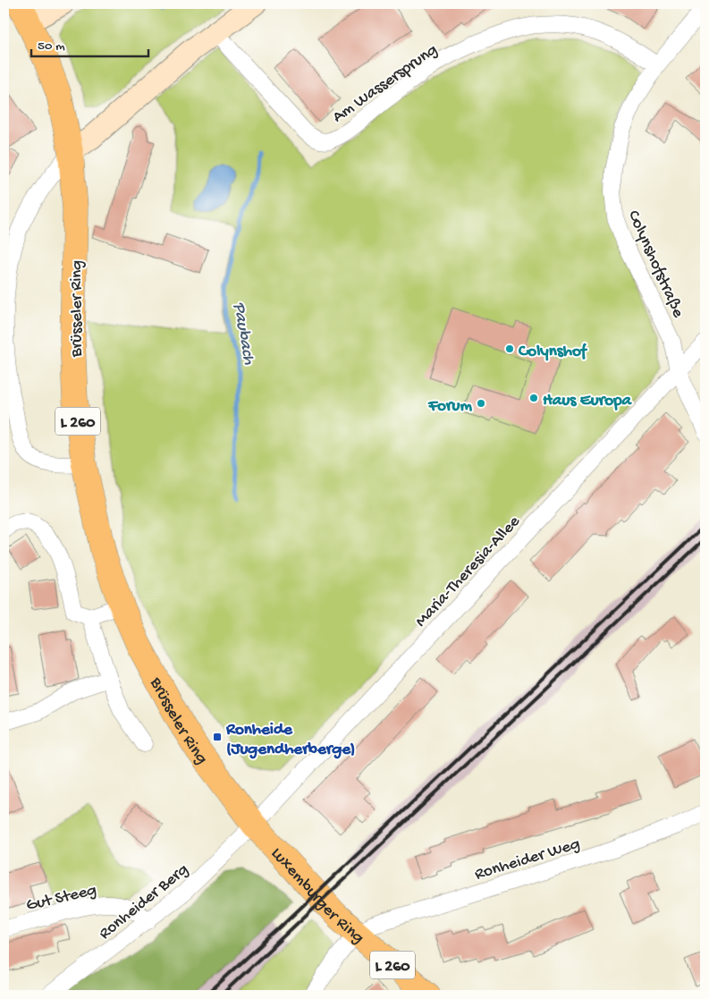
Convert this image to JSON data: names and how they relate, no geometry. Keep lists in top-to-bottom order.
{
  "streets": {
    "main road": ["Brüsseler Ring", "L 260", "Luxemburger Ring"],
    "street": [
      "Am Wassersprung",
      "Colynshofstraße",
      "Maria-Theresia-Allee",
      "Ronheider Weg",
      "Gut Steeg",
      "Ronheider Berg"
    ]
  },
  "crossings": [
    ["Am Wassersprung", "Colynshofstraße"],
    ["Colynshofstraße", "Maria-Theresia-Allee"],
    ["Brüsseler Ring", "Maria-Theresia-Allee"],
    ["Brüsseler Ring", "Luxemburger Ring"],
    ["Brüsseler Ring", "Ronheider Berg"],
    ["Maria-Theresia-Allee", "Luxemburger Ring"],
    ["Maria-Theresia-Allee", "Ronheider Berg"],
    ["Ronheider Weg", "Luxemburger Ring"],
    ["Luxemburger Ring", "Ronheider Berg"],
    ["Gut Steeg", "Ronheider Berg"]
  ],
  "water": ["Paubach"],
  "places": {
    "other": ["Colynshof", "Haus Europa", "Forum"],
    "transit": ["Ronheide (Jugendherberge)"]
  },
  "scale_bar": "50 m"
}
